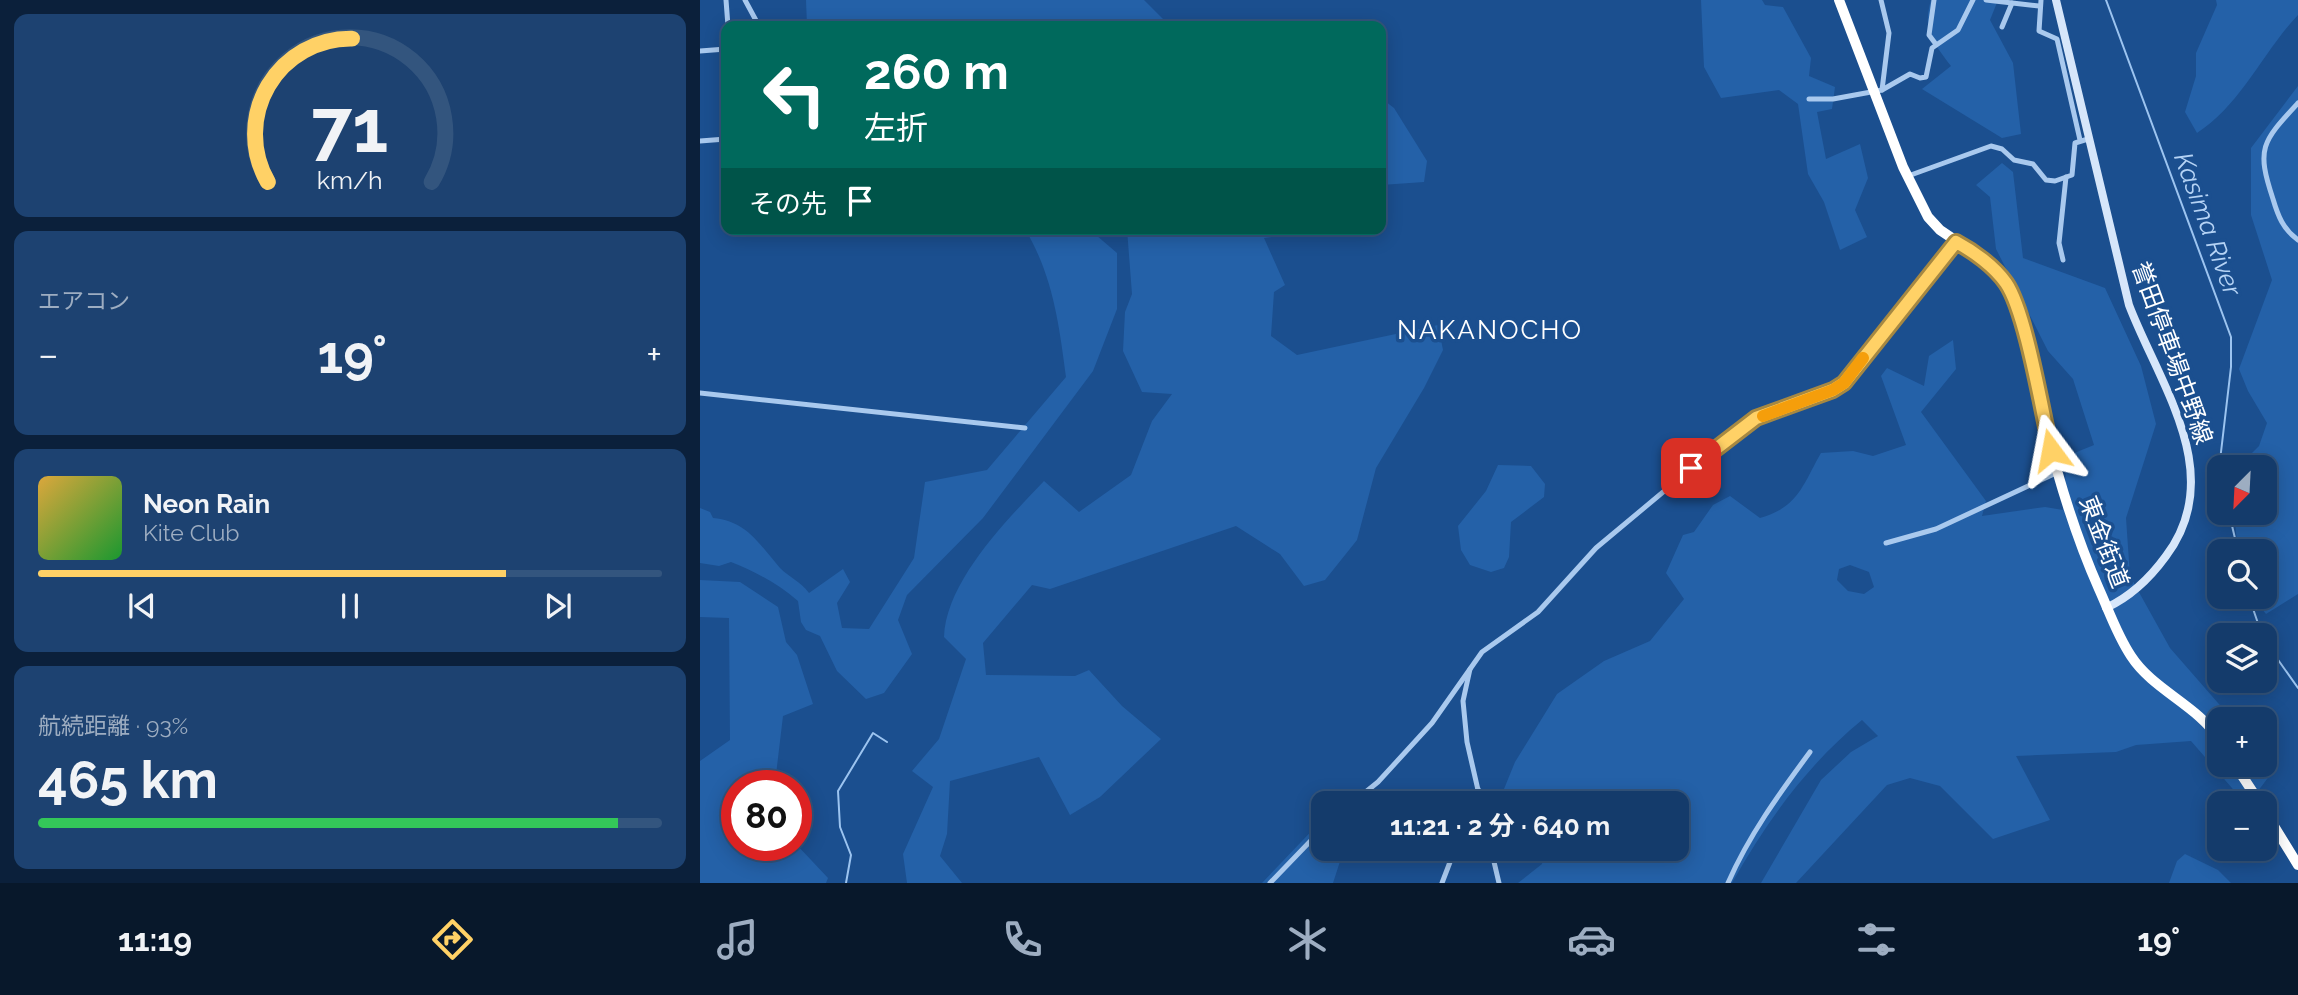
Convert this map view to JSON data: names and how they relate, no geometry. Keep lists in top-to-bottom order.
{
  "streets": {
    "highway": ["東金街道"],
    "main road": ["誉田停車場中野線"]
  },
  "crossings": [
    ["誉田停車場中野線", "東金街道"]
  ],
  "districts": ["NAKANOCHO"],
  "water": ["Kasima River"],
  "north": "bottom left",
  "page": {
    "turn": ["260 m", "左折"],
    "then": "その先",
    "tile": [
      "エアコン",
      ["航続距離 · 93%", "465 km"]
    ],
    "heat": ["−", "19°", "+"],
    "map_buttons": ["+", "−"],
    "song": ["Neon Rain", "Kite Club"],
    "limit": "80",
    "trip": "11:21 · 2 分 · 640 m",
    "tabs": ["11:19", "19°"],
    "gauge": ["71", "km/h"]
  }
}
